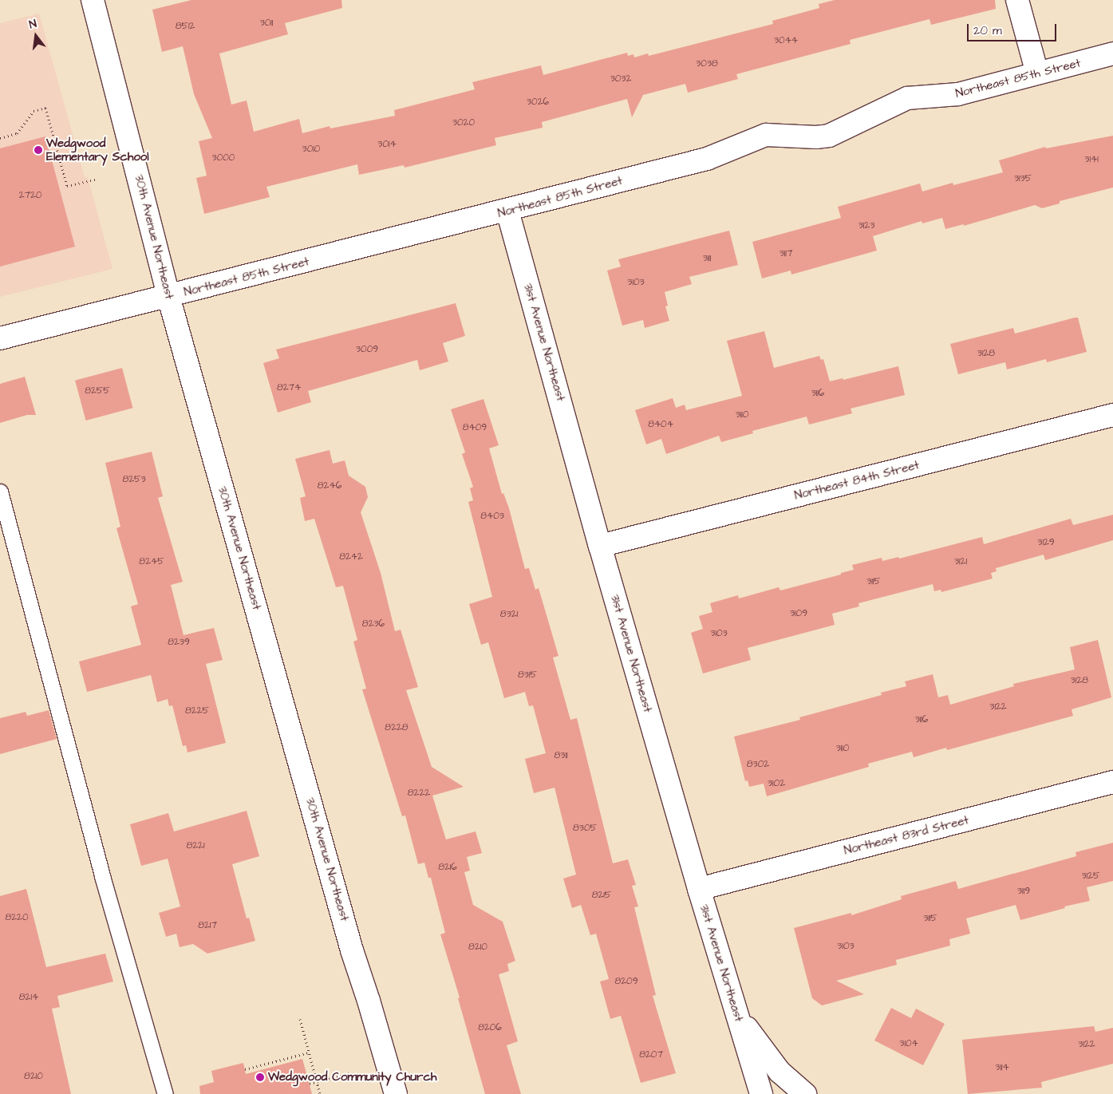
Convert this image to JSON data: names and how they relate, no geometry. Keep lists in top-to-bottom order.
{
  "streets": {
    "street": [
      "Northeast 85th Street",
      "30th Avenue Northeast",
      "31st Avenue Northeast",
      "Northeast 84th Street",
      "Northeast 83rd Street"
    ]
  },
  "crossings": [
    ["Northeast 85th Street", "30th Avenue Northeast"],
    ["Northeast 85th Street", "31st Avenue Northeast"],
    ["31st Avenue Northeast", "Northeast 84th Street"],
    ["31st Avenue Northeast", "Northeast 83rd Street"]
  ],
  "places": ["Wedgwood Elementary School", "Wedgwood Community Church"],
  "house_numbers": [
    "3011",
    "8512",
    "3044",
    "3038",
    "3032",
    "3026",
    "3020",
    "3014",
    "3010",
    "3000",
    "3141",
    "3135",
    "2720",
    "3123",
    "3117",
    "3111",
    "3103",
    "3009",
    "3128",
    "8274",
    "8255",
    "3116",
    "3110",
    "8404",
    "8409",
    "8253",
    "8246",
    "8403",
    "3129",
    "8242",
    "8245",
    "3121",
    "3115",
    "3109",
    "8321",
    "8236",
    "3103",
    "8239",
    "8315",
    "3128",
    "3122",
    "8225",
    "3116",
    "8228",
    "3110",
    "8311",
    "8302",
    "3102",
    "8222",
    "8305",
    "8221",
    "8216",
    "3125",
    "3119",
    "8215",
    "8220",
    "3115",
    "8217",
    "3103",
    "8210",
    "8209",
    "8214",
    "8206",
    "3104",
    "3122",
    "8207",
    "3114",
    "8210"
  ],
  "scale_bar": "20 m",
  "north": "top"
}
